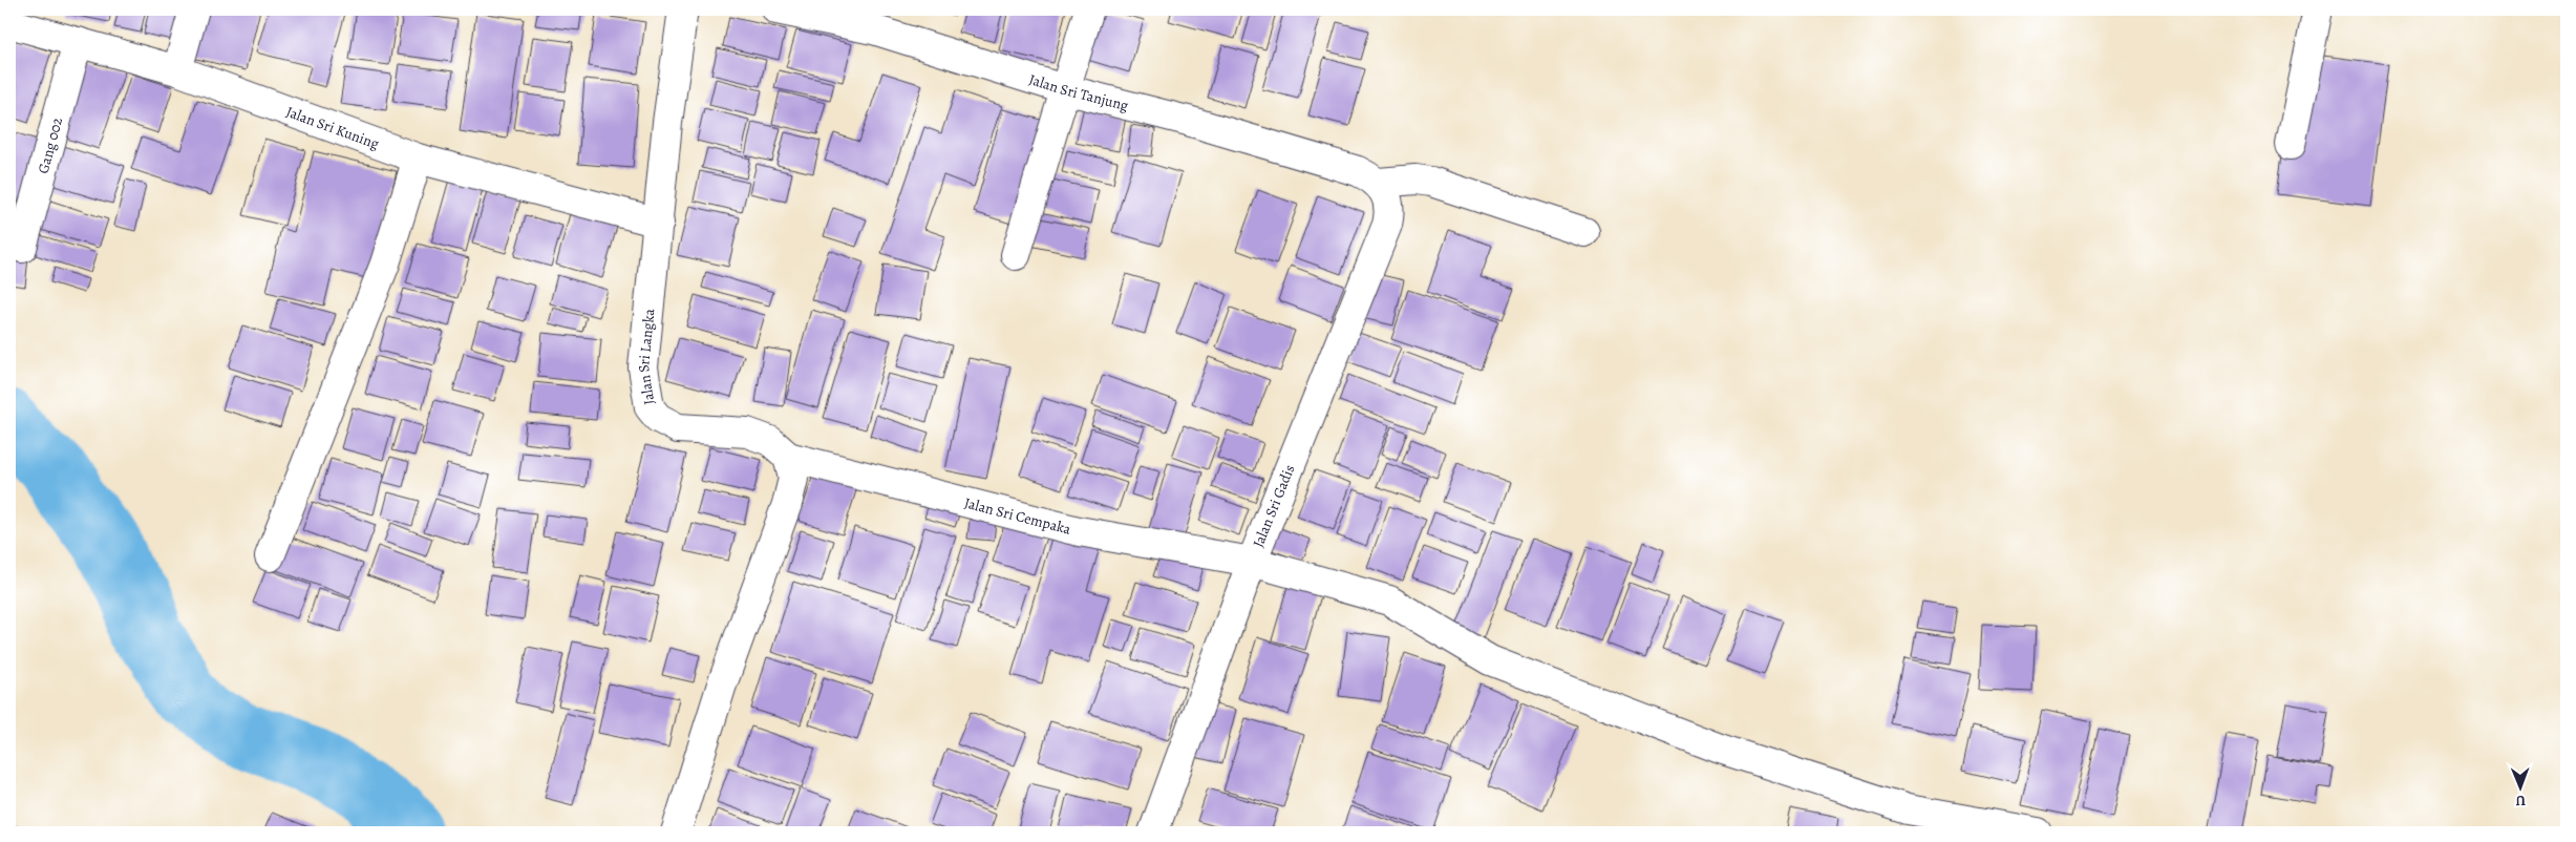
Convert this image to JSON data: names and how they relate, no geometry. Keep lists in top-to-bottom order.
{
  "streets": {
    "street": [
      "Jalan Sri Tanjung",
      "Jalan Sri Kuning",
      "Gang 002",
      "Jalan Sri Langka",
      "Jalan Sri Gadis",
      "Jalan Sri Cempaka"
    ]
  },
  "crossings": [
    ["Jalan Sri Tanjung", "Jalan Sri Gadis"],
    ["Jalan Sri Kuning", "Gang 002"],
    ["Jalan Sri Kuning", "Jalan Sri Langka"],
    ["Jalan Sri Langka", "Jalan Sri Cempaka"],
    ["Jalan Sri Gadis", "Jalan Sri Cempaka"]
  ],
  "north": "bottom"
}
